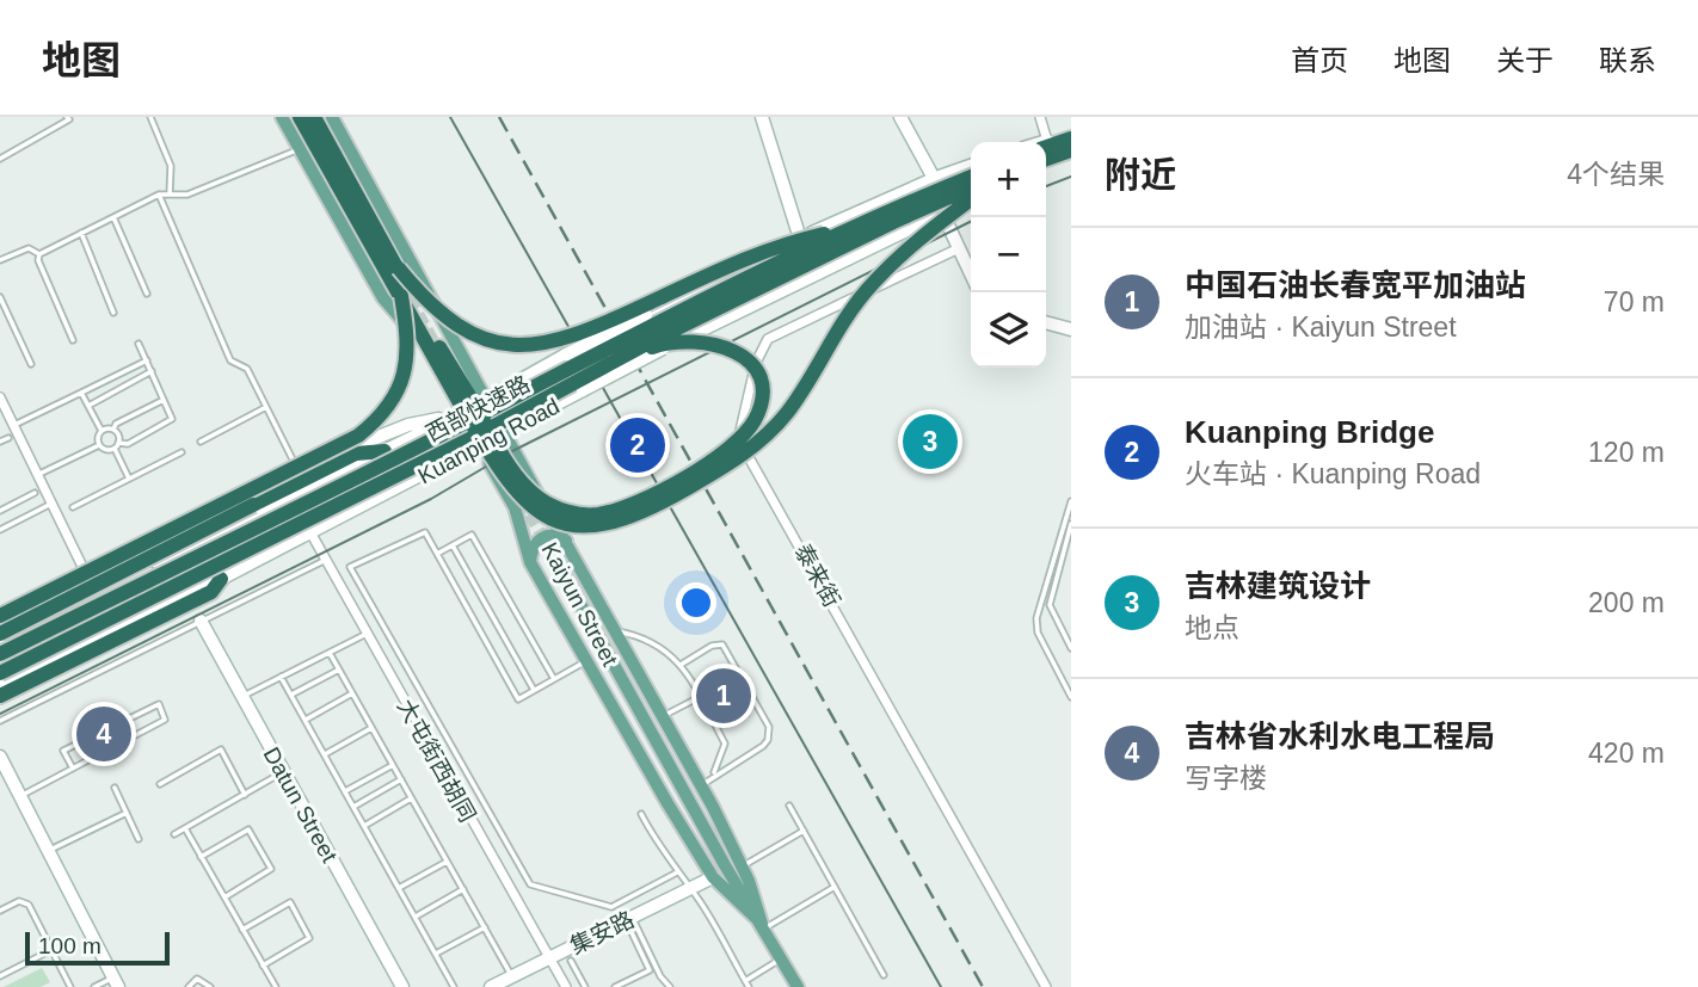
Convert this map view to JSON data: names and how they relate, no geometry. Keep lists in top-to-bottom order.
{
  "streets": {
    "highway": ["西部快速路"],
    "main road": [
      "Kuanping Road",
      "Kaiyun Street",
      "Datun Street",
      "集安路"
    ],
    "street": ["泰来街", "大屯街西胡同"]
  },
  "crossings": [
    ["Kuanping Road", "Kaiyun Street"],
    ["Kuanping Road", "大屯街西胡同"],
    ["Kaiyun Street", "集安路"],
    ["大屯街西胡同", "集安路"]
  ],
  "scale_bar": "100 m",
  "page": {
    "header": "地图",
    "nav": [
      "首页",
      "地图",
      "关于",
      "联系"
    ],
    "heading": ["附近", "4个结果"],
    "map_buttons": ["+", "−"],
    "list": [
      {
        "mark": "1",
        "name": "中国石油长春宽平加油站",
        "note": "加油站 · Kaiyun Street",
        "value": "70 m"
      },
      {
        "mark": "2",
        "name": "Kuanping Bridge",
        "note": "火车站 · Kuanping Road",
        "value": "120 m"
      },
      {
        "mark": "3",
        "name": "吉林建筑设计",
        "note": "地点",
        "value": "200 m"
      },
      {
        "mark": "4",
        "name": "吉林省水利水电工程局",
        "note": "写字楼",
        "value": "420 m"
      }
    ],
    "pins": [
      "3",
      "2",
      "1",
      "4"
    ],
    "scale": "100 m"
  }
}
